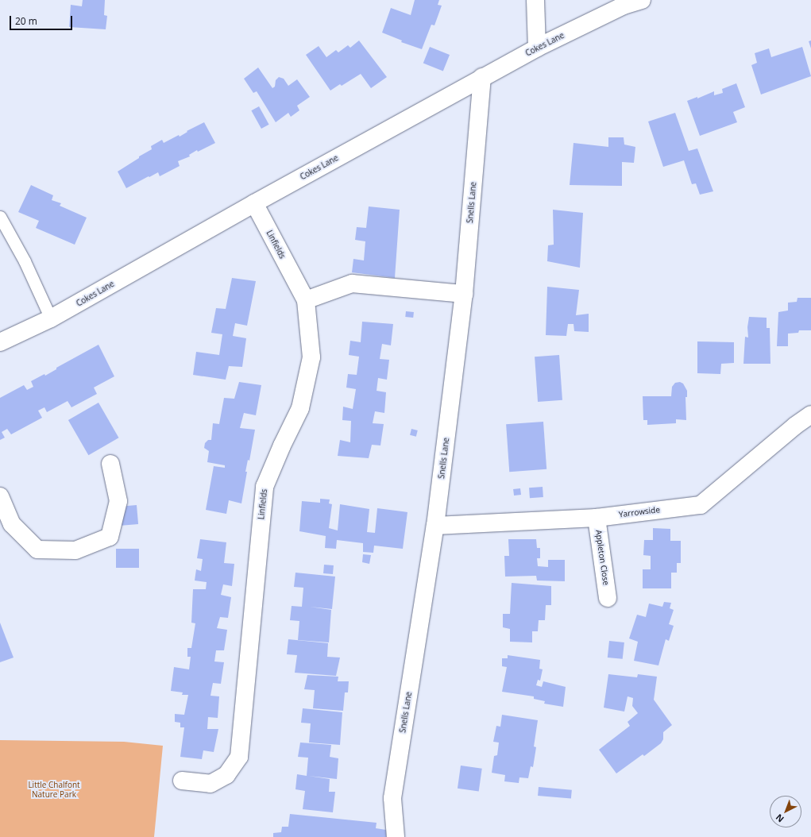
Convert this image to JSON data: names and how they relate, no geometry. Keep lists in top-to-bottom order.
{
  "streets": {
    "street": [
      "Cokes Lane",
      "Snells Lane",
      "Linfields",
      "Yarrowside",
      "Appleton Close"
    ]
  },
  "crossings": [
    ["Cokes Lane", "Snells Lane"],
    ["Cokes Lane", "Linfields"],
    ["Snells Lane", "Yarrowside"],
    ["Yarrowside", "Appleton Close"]
  ],
  "parks": ["Little Chalfont Nature Park"],
  "scale_bar": "20 m",
  "north": "bottom left"
}
